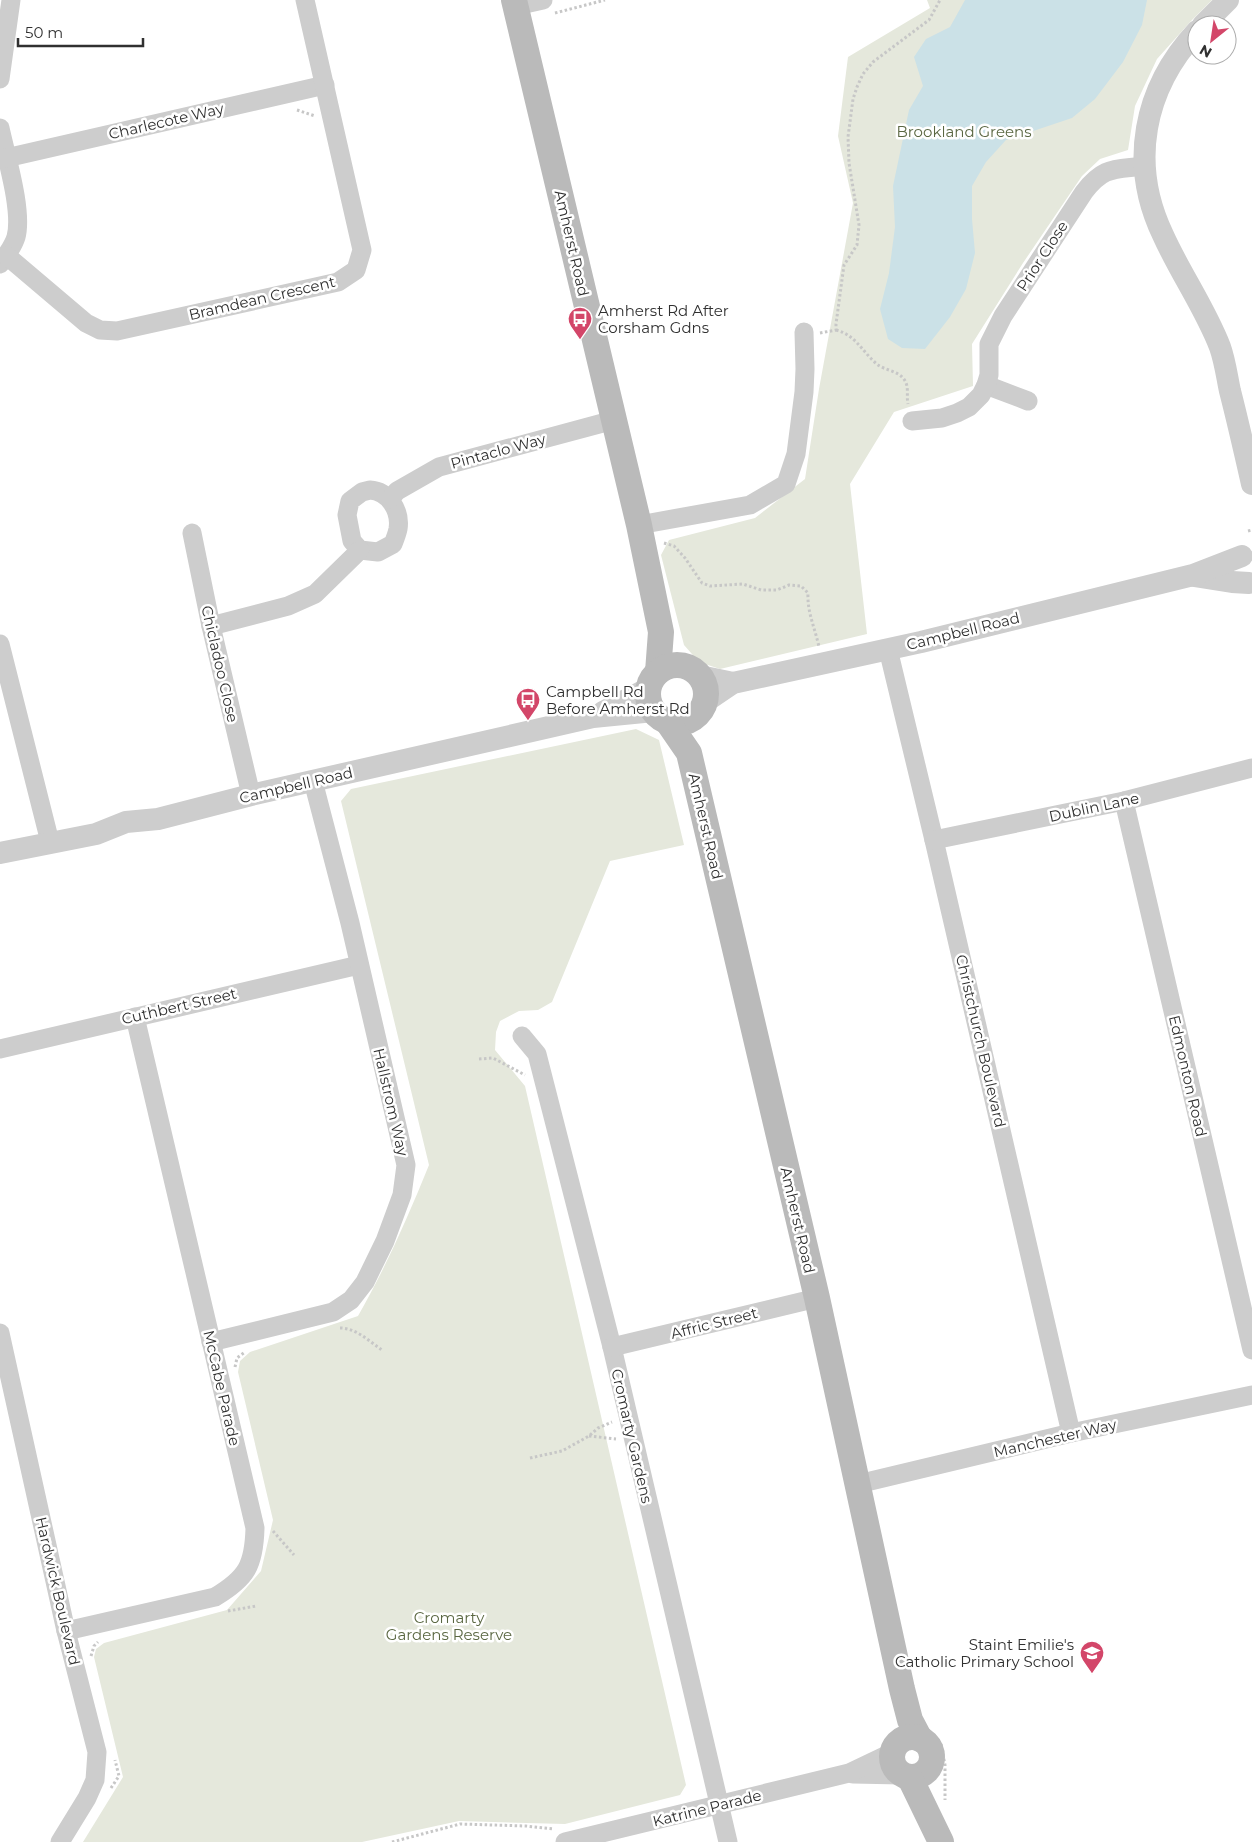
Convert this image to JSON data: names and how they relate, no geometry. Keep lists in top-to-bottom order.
{
  "streets": {
    "main road": ["Amherst Road"],
    "street": [
      "Charlecote Way",
      "Prior Close",
      "Bramdean Crescent",
      "Pintaclo Way",
      "Campbell Road",
      "Chicladoo Close",
      "Dublin Lane",
      "Cuthbert Street",
      "Christchurch Boulevard",
      "Edmonton Road",
      "Hallstrom Way",
      "Affric Street",
      "McCabe Parade",
      "Cromarty Gardens",
      "Manchester Way",
      "Hardwick Boulevard",
      "Katrine Parade"
    ]
  },
  "crossings": [
    ["Charlecote Way", "Bramdean Crescent"],
    ["Amherst Road", "Pintaclo Way"],
    ["Amherst Road", "Campbell Road"],
    ["Amherst Road", "Affric Street"],
    ["Amherst Road", "Manchester Way"],
    ["Amherst Road", "Katrine Parade"],
    ["Campbell Road", "Chicladoo Close"],
    ["Campbell Road", "Christchurch Boulevard"],
    ["Campbell Road", "Hallstrom Way"],
    ["Dublin Lane", "Christchurch Boulevard"],
    ["Dublin Lane", "Edmonton Road"],
    ["Cuthbert Street", "Hallstrom Way"],
    ["Cuthbert Street", "McCabe Parade"],
    ["Christchurch Boulevard", "Manchester Way"],
    ["Hallstrom Way", "McCabe Parade"],
    ["Affric Street", "Cromarty Gardens"],
    ["McCabe Parade", "Hardwick Boulevard"],
    ["Cromarty Gardens", "Katrine Parade"]
  ],
  "parks": ["Brookland Greens", "Cromarty Gardens Reserve"],
  "places": {
    "bus stop": ["Amherst Rd After Corsham Gdns", "Campbell Rd Before Amherst Rd"],
    "school or university": ["Staint Emilie's Catholic Primary School"]
  },
  "scale_bar": "50 m",
  "north": "bottom left"
}
